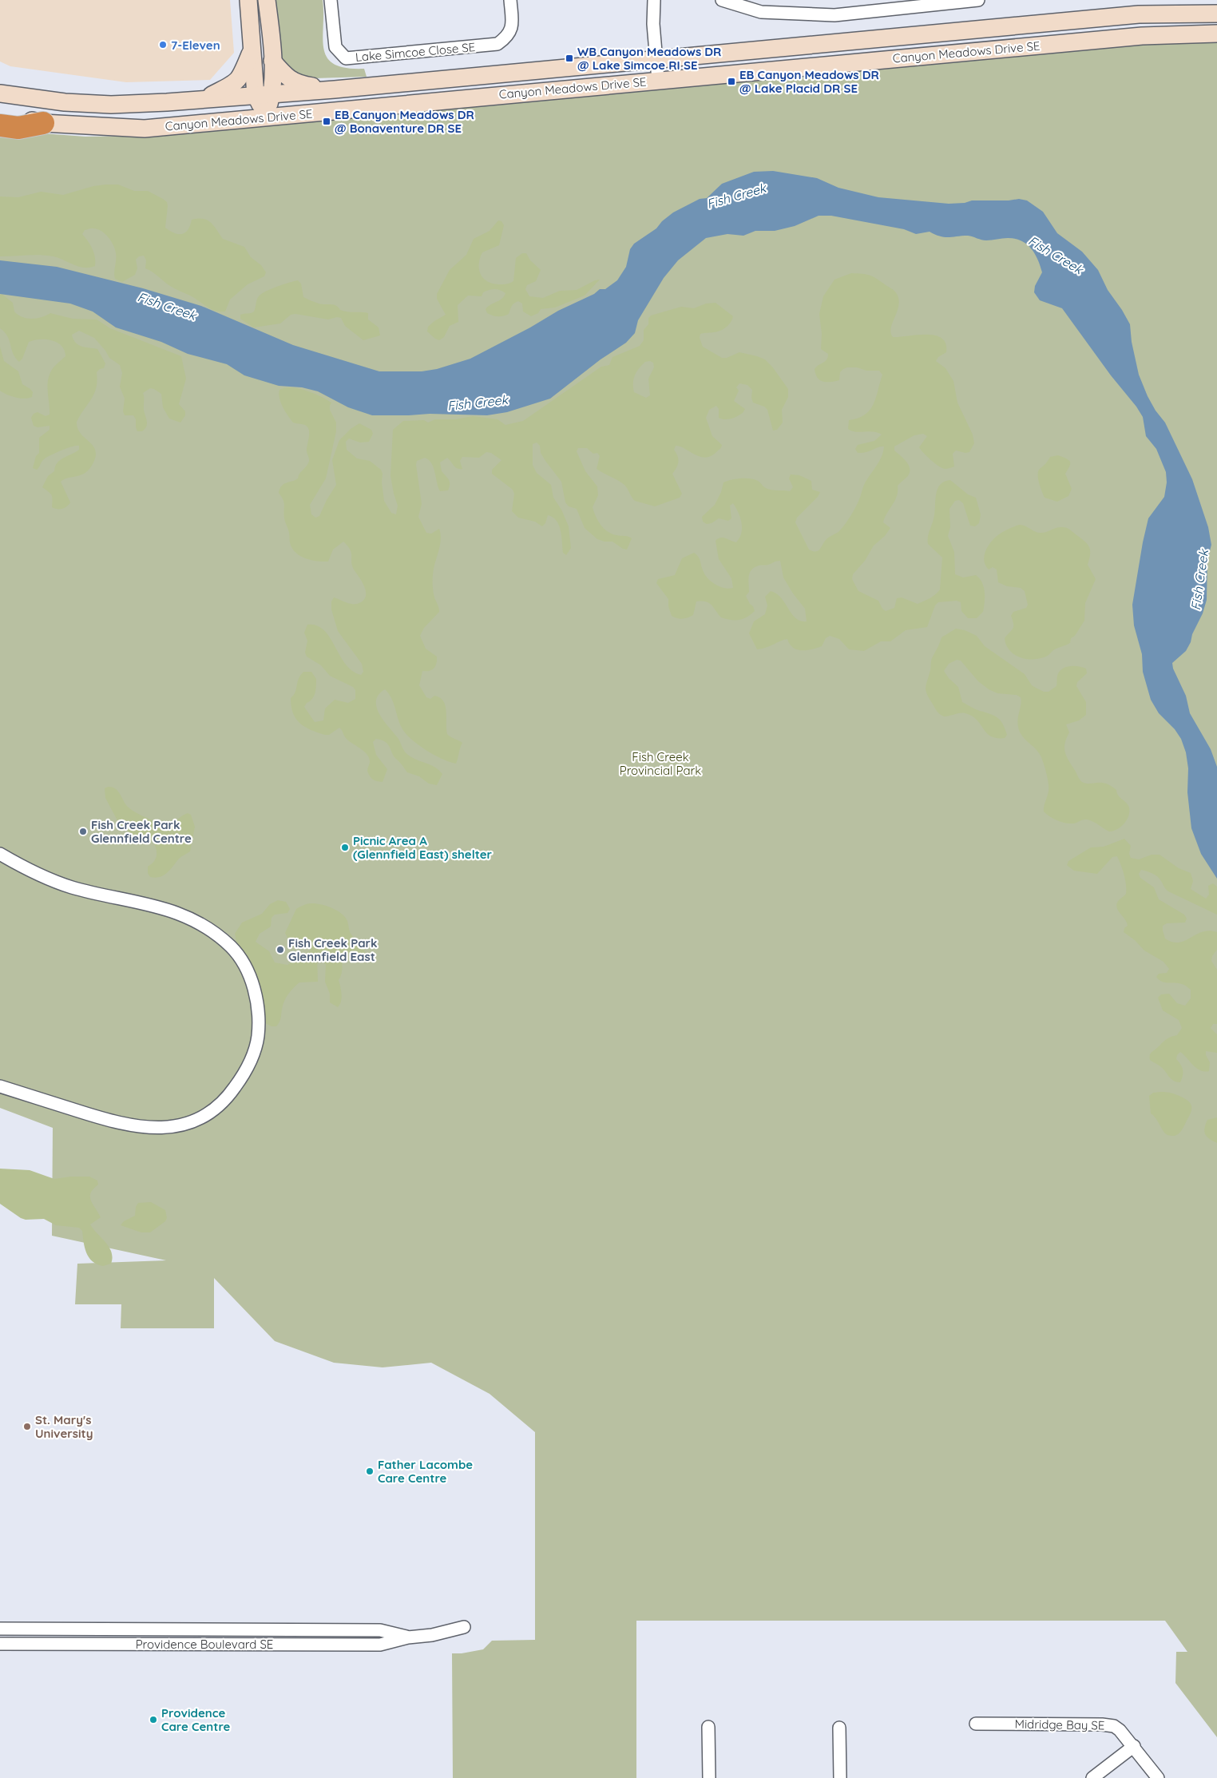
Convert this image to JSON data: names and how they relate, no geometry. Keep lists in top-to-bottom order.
{
  "streets": {
    "main road": ["Canyon Meadows Drive SE"],
    "street": ["Lake Simcoe Close SE", "Providence Boulevard SE", "Midridge Bay SE"]
  },
  "water": ["Fish Creek"],
  "parks": ["Fish Creek Provincial Park"],
  "places": {
    "other": [
      "7-Eleven",
      "Fish Creek Park Glennfield Centre",
      "Picnic Area A (Glennfield East) shelter",
      "Fish Creek Park Glennfield East",
      "St. Mary's University",
      "Father Lacombe Care Centre",
      "Providence Care Centre"
    ],
    "transit": ["WB Canyon Meadows DR @ Lake Simcoe RI SE", "EB Canyon Meadows DR @ Lake Placid DR SE", "EB Canyon Meadows DR @ Bonaventure DR SE"]
  }
}
